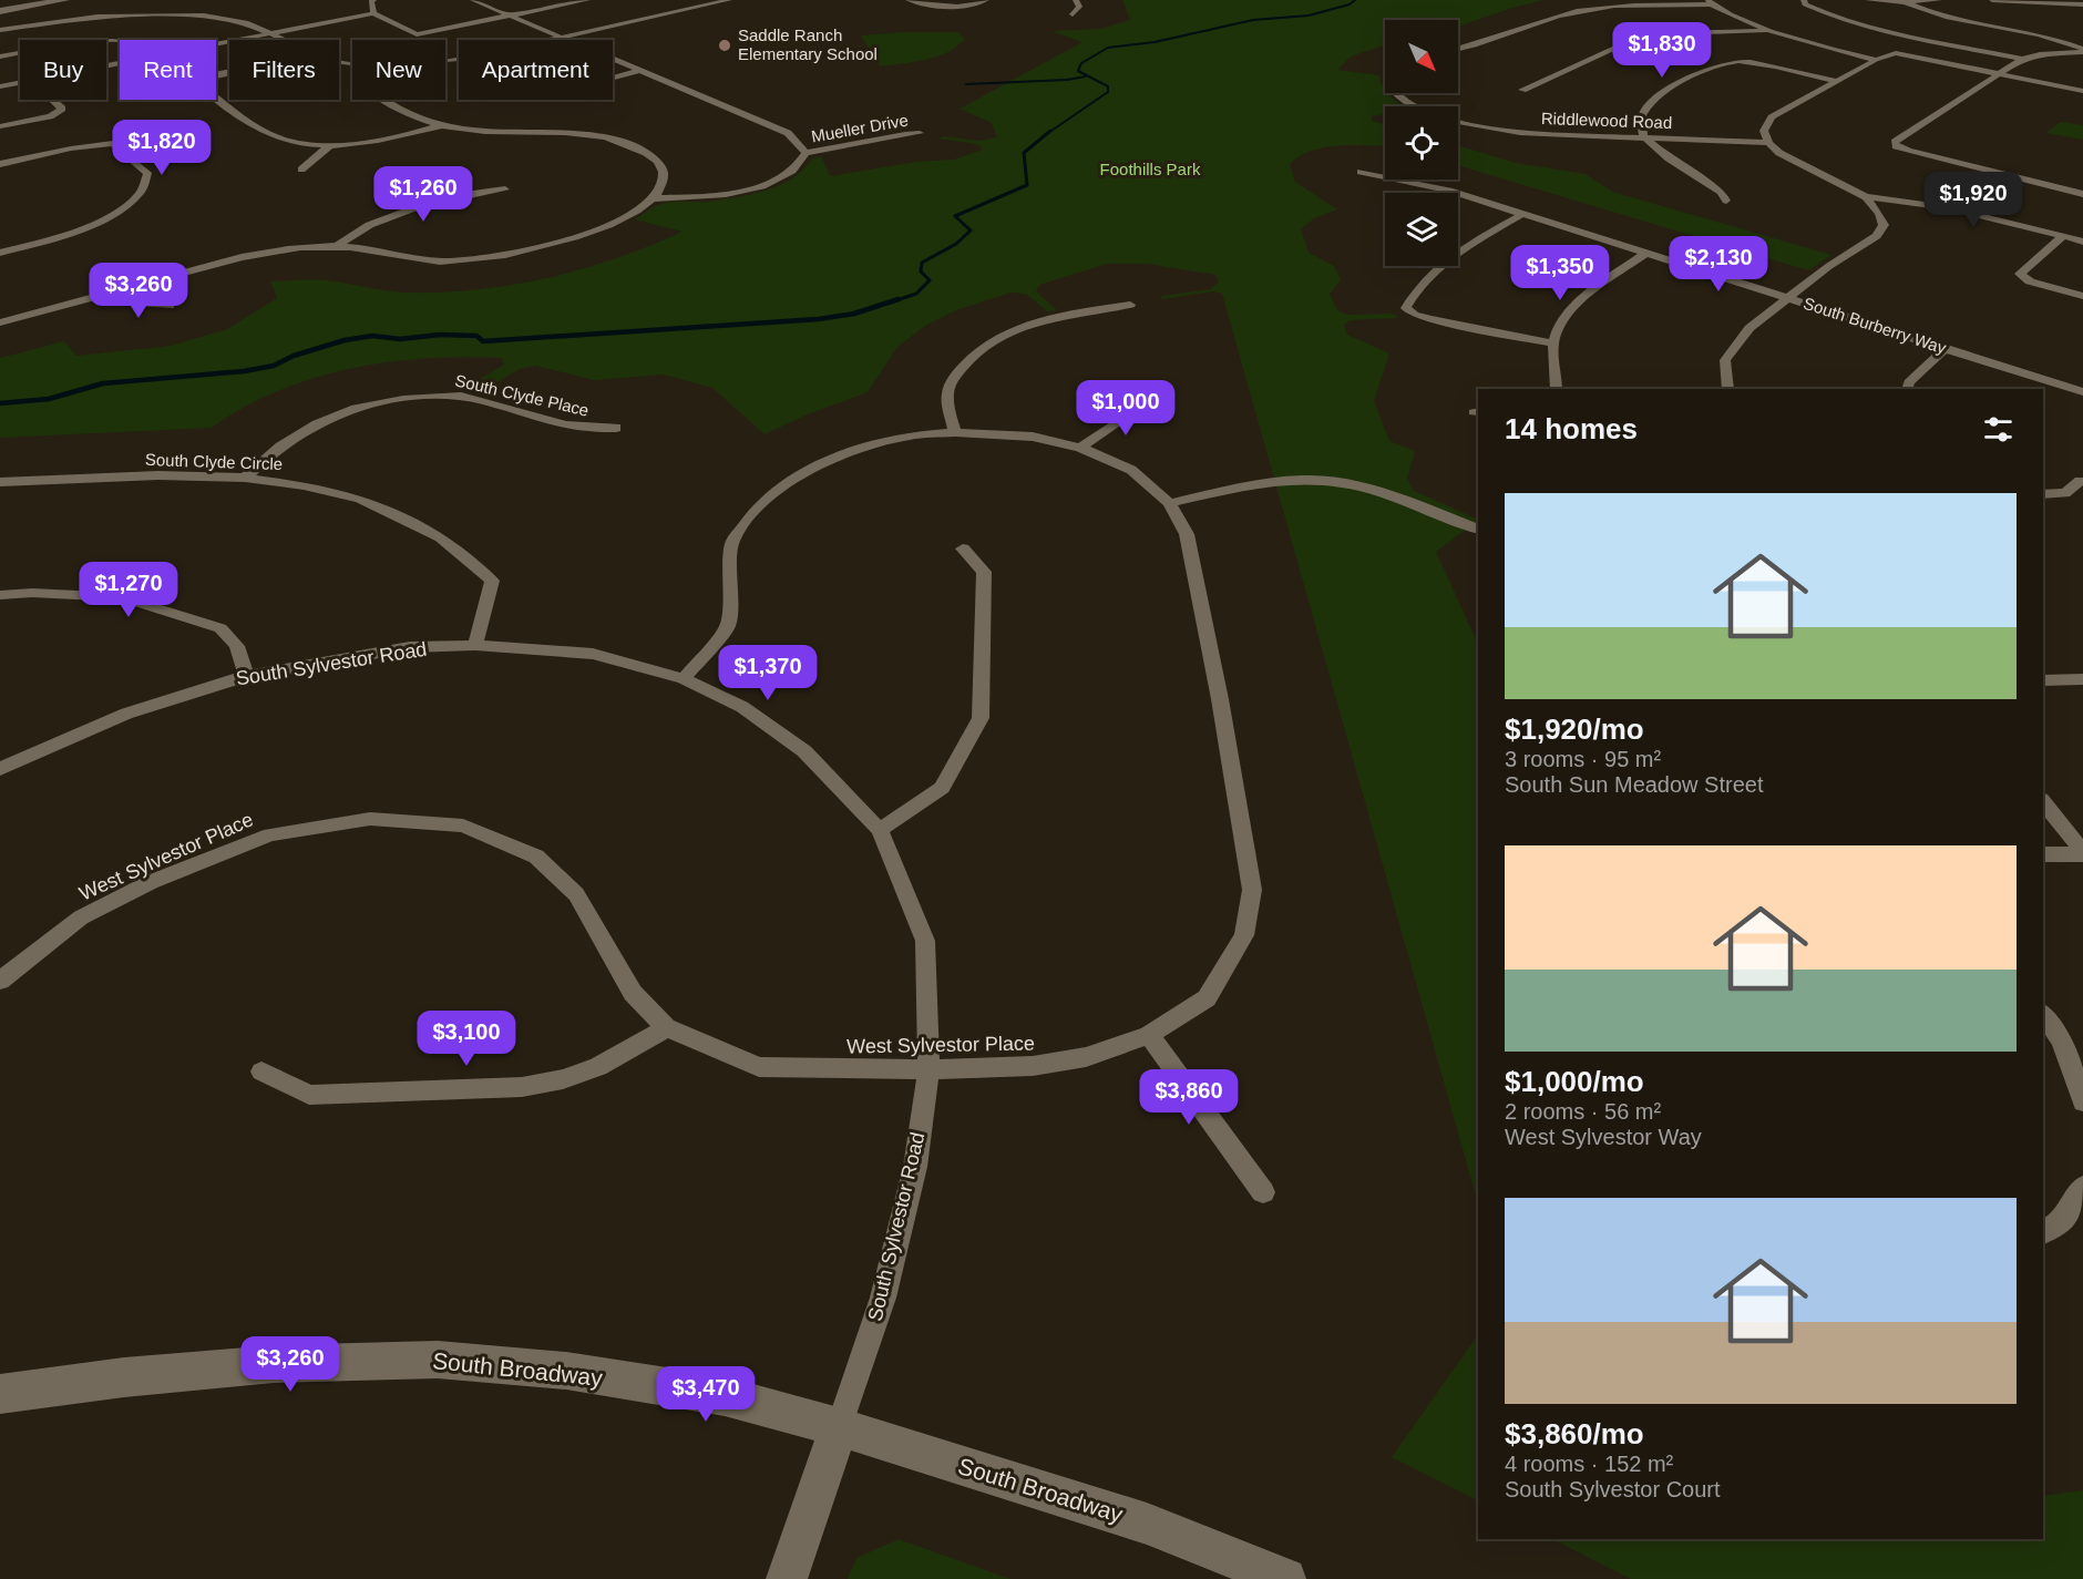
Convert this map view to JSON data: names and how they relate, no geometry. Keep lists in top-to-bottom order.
{
  "streets": {
    "main road": ["South Broadway"],
    "street": [
      "Riddlewood Road",
      "Mueller Drive",
      "South Burberry Way",
      "South Clyde Place",
      "South Clyde Circle",
      "South Sylvestor Road",
      "West Sylvestor Place"
    ]
  },
  "crossings": [
    ["South Clyde Place", "South Clyde Circle"],
    ["South Clyde Circle", "South Sylvestor Road"],
    ["South Sylvestor Road", "West Sylvestor Place"],
    ["South Sylvestor Road", "South Broadway"]
  ],
  "parks": ["Foothills Park"],
  "places": ["Saddle Ranch Elementary School"],
  "north": "bottom right",
  "page": {
    "price": [
      "$1,830",
      "$1,820",
      "$1,260",
      "$1,920",
      "$2,130",
      "$1,350",
      "$3,260",
      "$1,000",
      "$1,270",
      "$1,370",
      "$3,100",
      "$3,860",
      "$3,260",
      "$3,470"
    ],
    "chip": [
      "Buy",
      "Rent",
      "Filters",
      "New",
      "Apartment"
    ],
    "heading": "14 homes",
    "list": [
      {
        "name": "$1,920/mo",
        "note": "3 rooms · 95 m² · South Sun Meadow Street"
      },
      {
        "name": "$1,000/mo",
        "note": "2 rooms · 56 m² · West Sylvestor Way"
      },
      {
        "name": "$3,860/mo",
        "note": "4 rooms · 152 m² · South Sylvestor Court"
      }
    ]
  }
}
